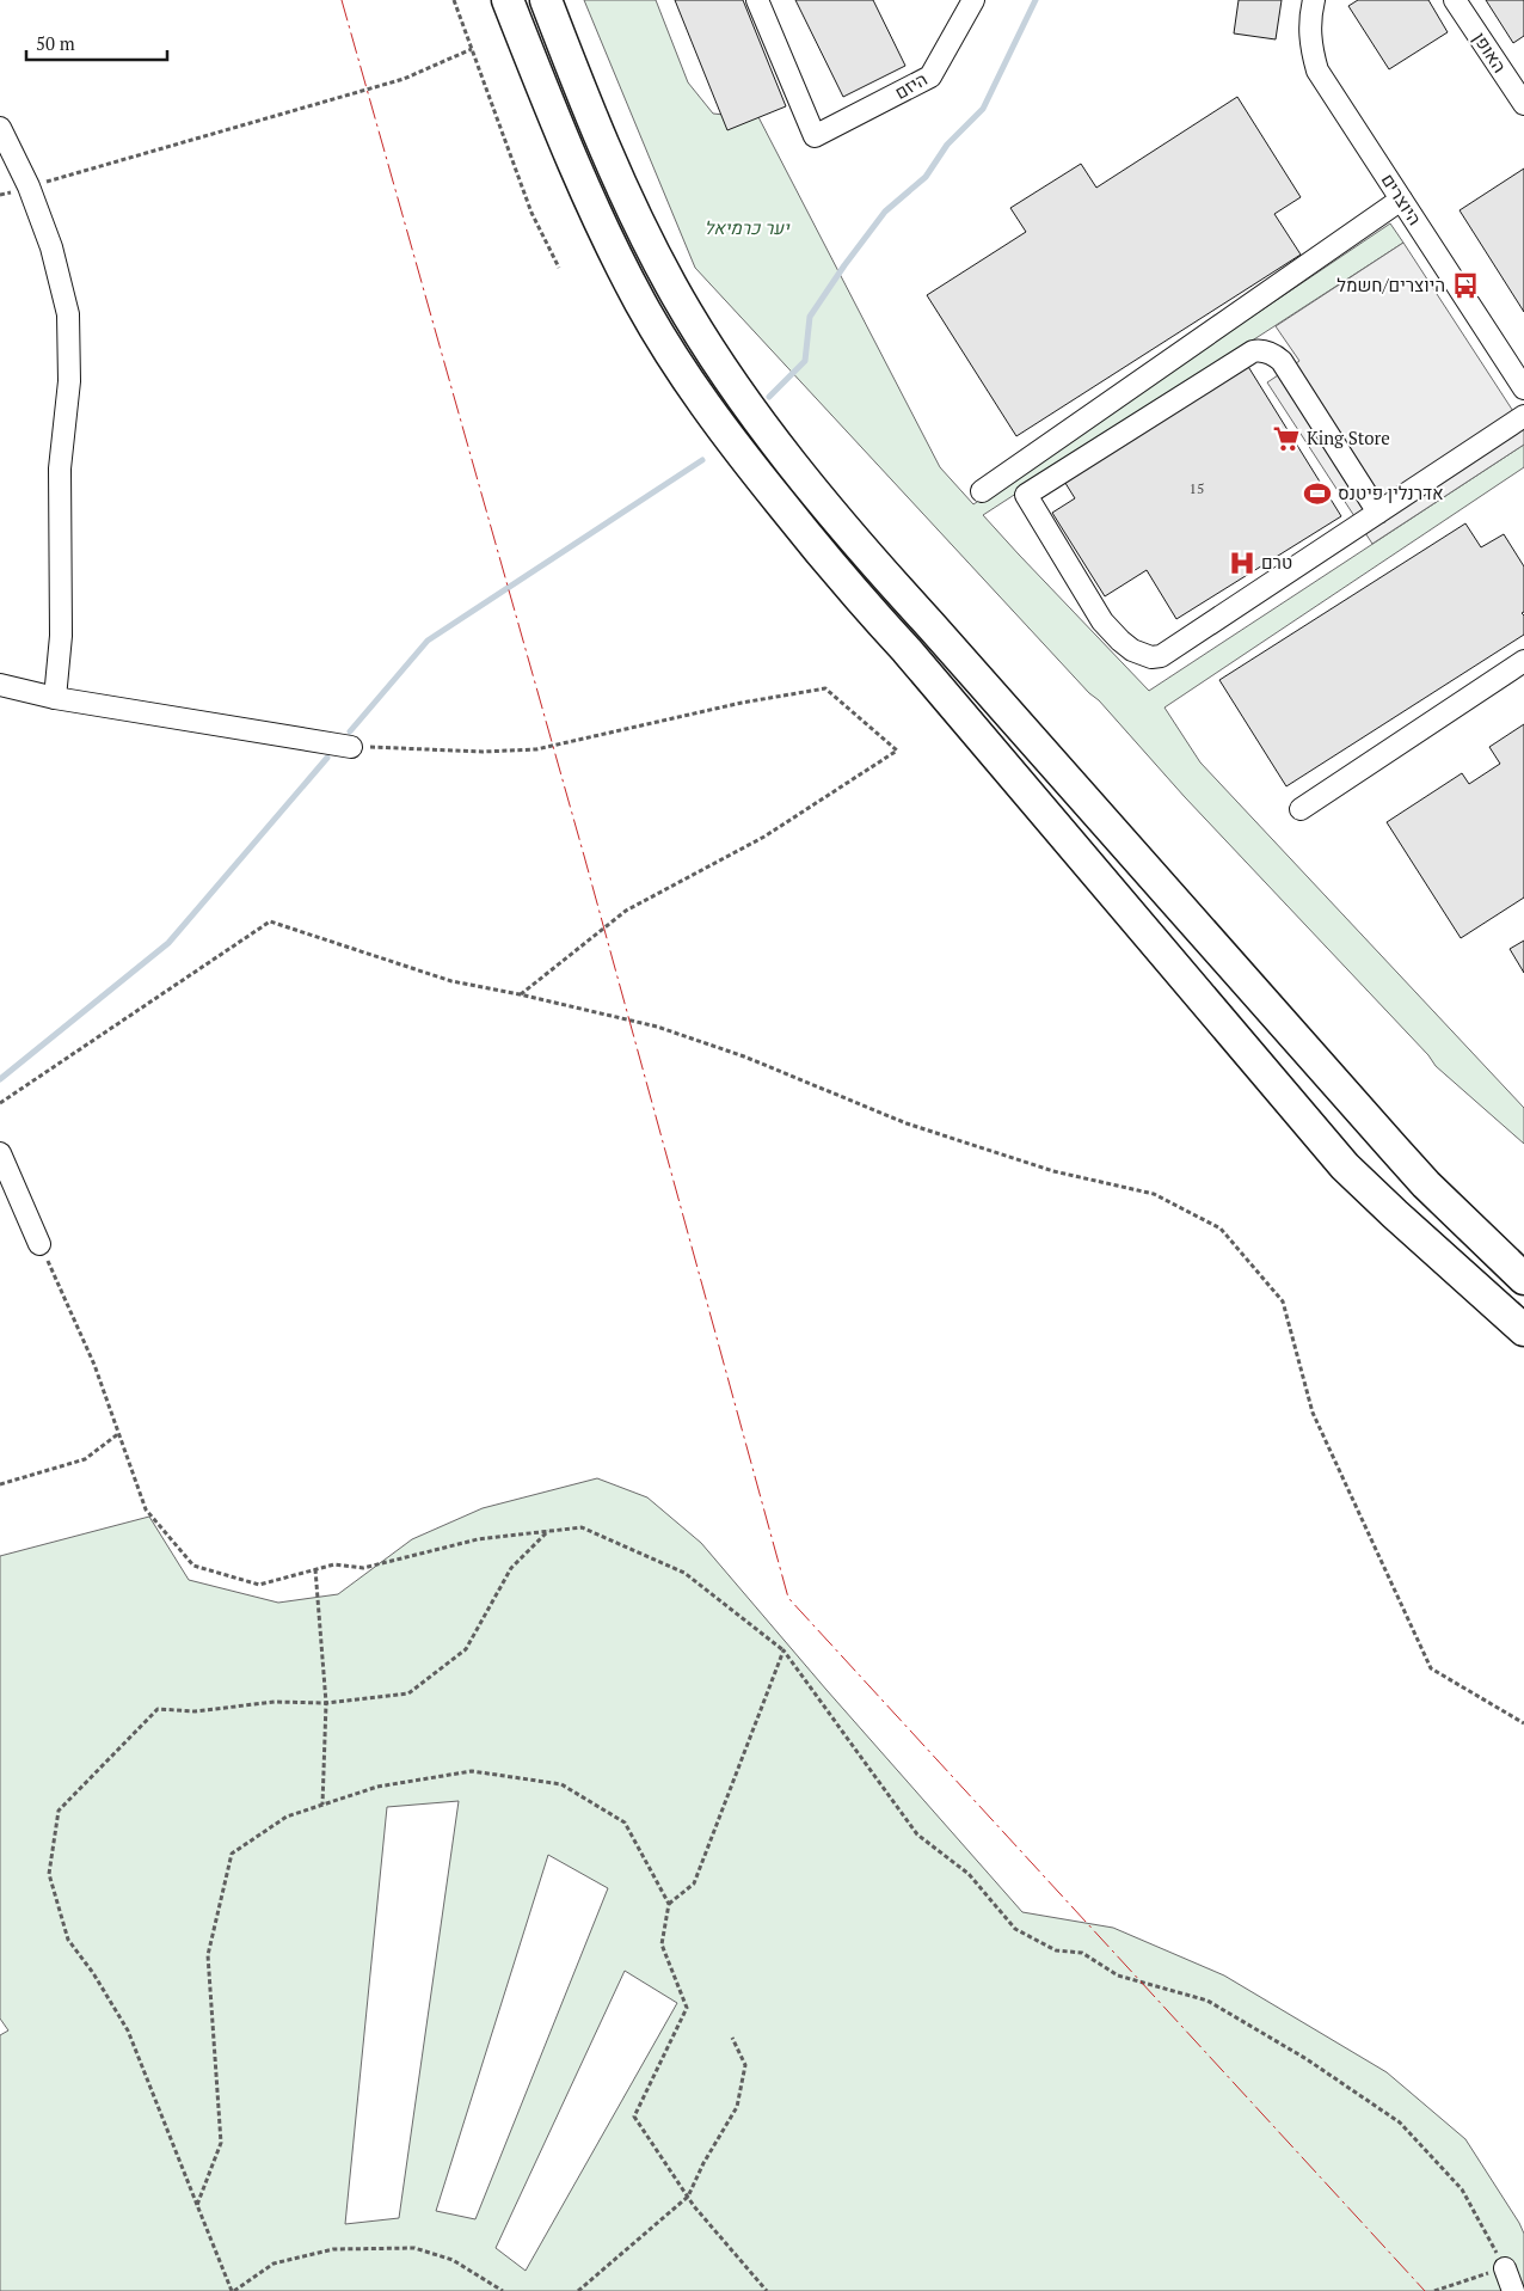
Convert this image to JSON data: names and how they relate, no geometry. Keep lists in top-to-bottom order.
{
  "streets": {
    "street": ["האופן", "היזם", "היוצרים"]
  },
  "parks": ["יער כרמיאל"],
  "places": {
    "bus stop": ["היוצרים/חשמל"],
    "supermarket": ["King Store"],
    "sports": ["אדרנלין פיטנס"],
    "hospital": ["טרם"]
  },
  "house_numbers": ["15"],
  "scale_bar": "50 m"
}
